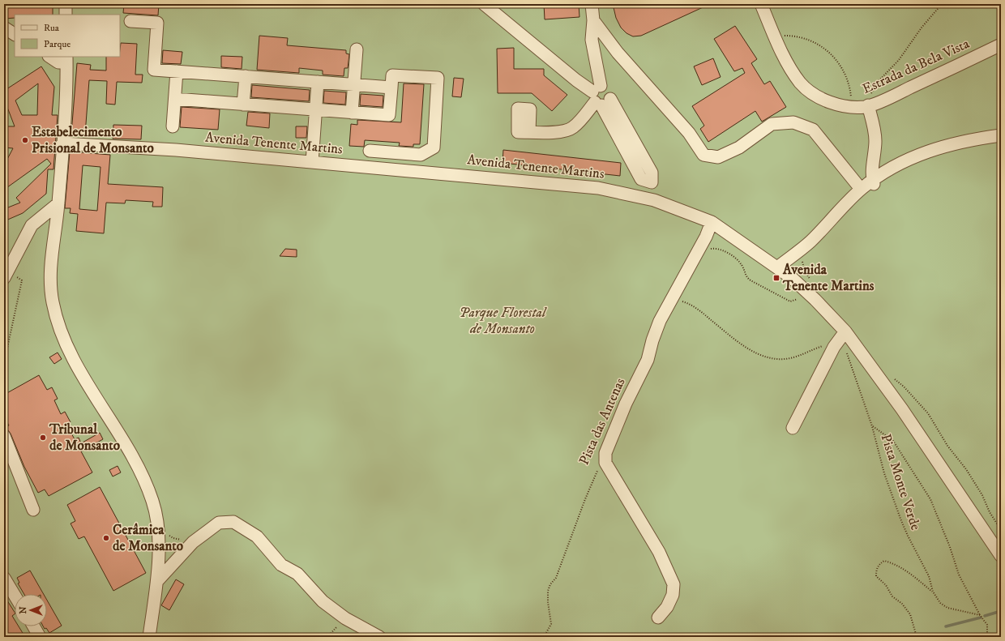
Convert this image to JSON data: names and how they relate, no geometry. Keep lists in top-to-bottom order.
{
  "streets": {
    "street": ["Estrada da Bela Vista", "Avenida Tenente Martins", "Pista das Antenas"],
    "path": ["Pista Monte Verde"]
  },
  "crossings": [
    ["Avenida Tenente Martins", "Pista das Antenas"]
  ],
  "parks": ["Parque Florestal de Monsanto"],
  "places": {
    "other": ["Estabelecimento Prisional de Monsanto", "Tribunal de Monsanto", "Cerâmica de Monsanto"],
    "transit": ["Avenida Tenente Martins"]
  },
  "legend": ["Rua", "Parque"],
  "north": "left"
}
